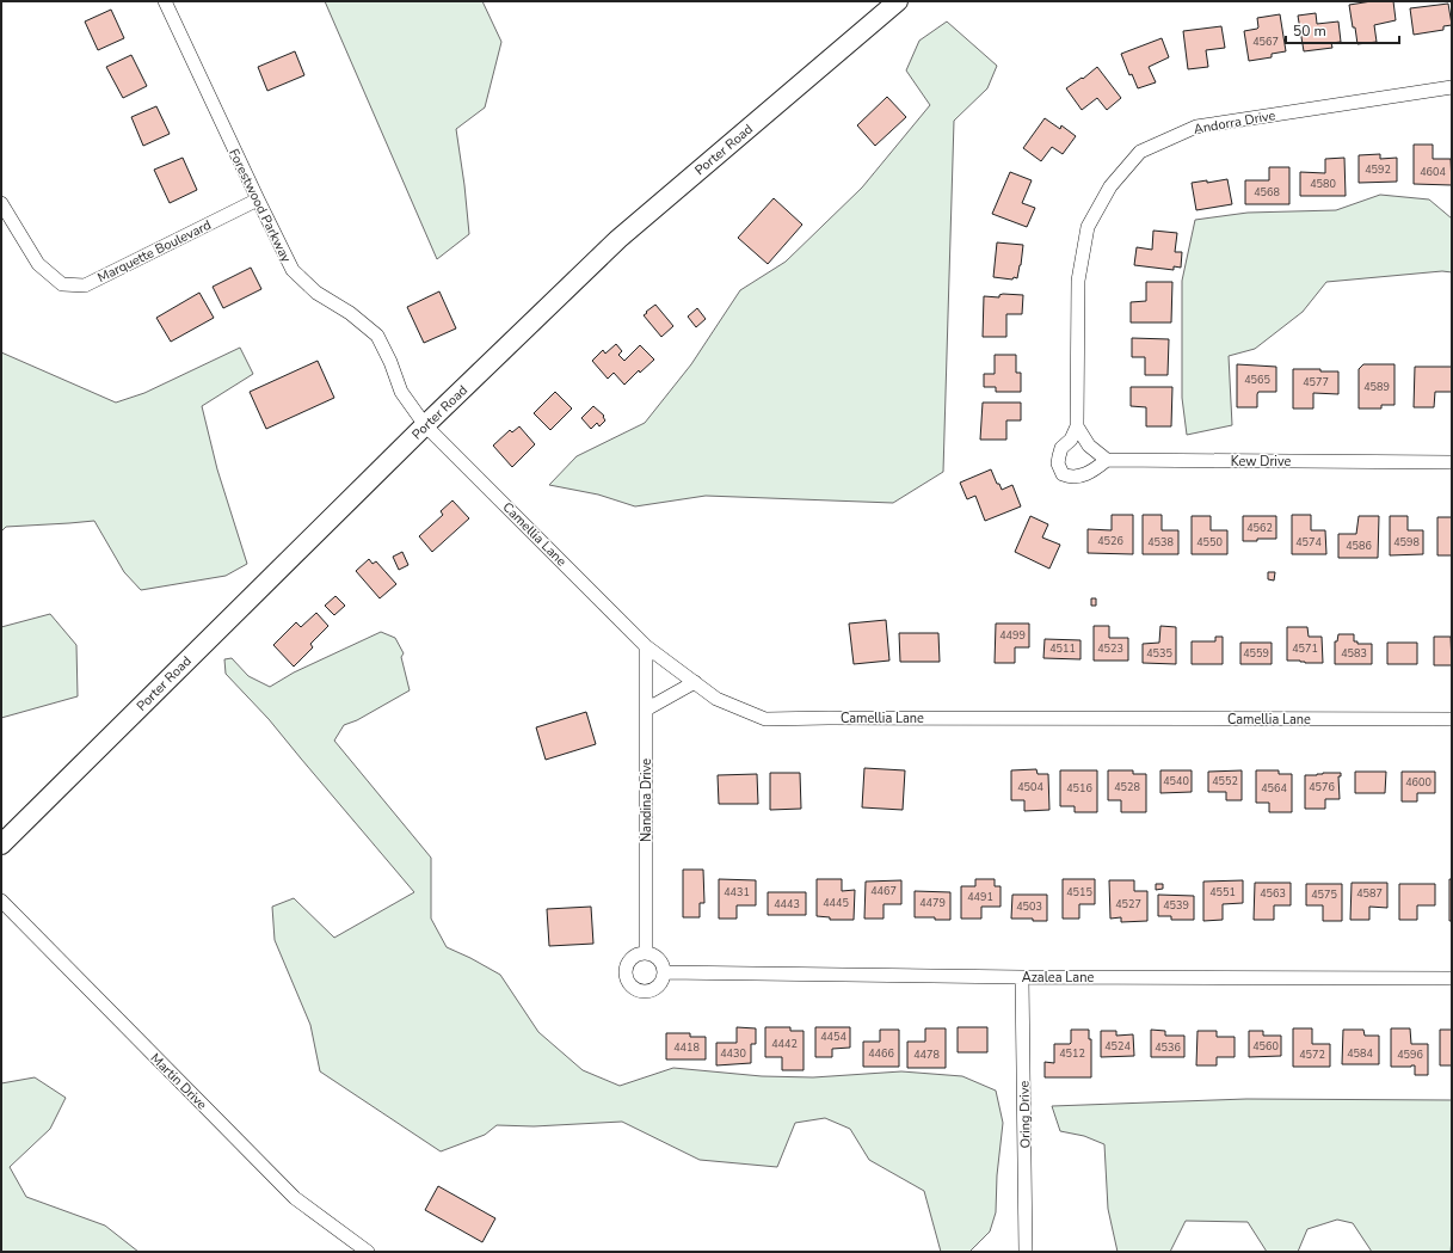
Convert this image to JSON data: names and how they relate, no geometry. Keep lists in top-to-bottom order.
{
  "streets": {
    "main road": ["Porter Road"],
    "street": [
      "Andorra Drive",
      "Forestwood Parkway",
      "Marquette Boulevard",
      "Kew Drive",
      "Camellia Lane",
      "Nandina Drive",
      "Azalea Lane",
      "Martin Drive",
      "Oring Drive"
    ]
  },
  "crossings": [
    ["Porter Road", "Forestwood Parkway"],
    ["Porter Road", "Camellia Lane"],
    ["Forestwood Parkway", "Marquette Boulevard"],
    ["Forestwood Parkway", "Camellia Lane"],
    ["Camellia Lane", "Nandina Drive"],
    ["Nandina Drive", "Azalea Lane"],
    ["Azalea Lane", "Oring Drive"]
  ],
  "house_numbers": [
    "4567",
    "4592",
    "4604",
    "4580",
    "4568",
    "4565",
    "4577",
    "4589",
    "4562",
    "4526",
    "4538",
    "4550",
    "4574",
    "4598",
    "4586",
    "4499",
    "4511",
    "4523",
    "4571",
    "4535",
    "4559",
    "4583",
    "4540",
    "4552",
    "4600",
    "4504",
    "4528",
    "4576",
    "4516",
    "4564",
    "4467",
    "4431",
    "4515",
    "4551",
    "4563",
    "4587",
    "4575",
    "4491",
    "4445",
    "4479",
    "4443",
    "4527",
    "4539",
    "4503",
    "4454",
    "4442",
    "4524",
    "4560",
    "4418",
    "4536",
    "4430",
    "4466",
    "4512",
    "4584",
    "4478",
    "4572",
    "4596"
  ],
  "scale_bar": "50 m"
}
